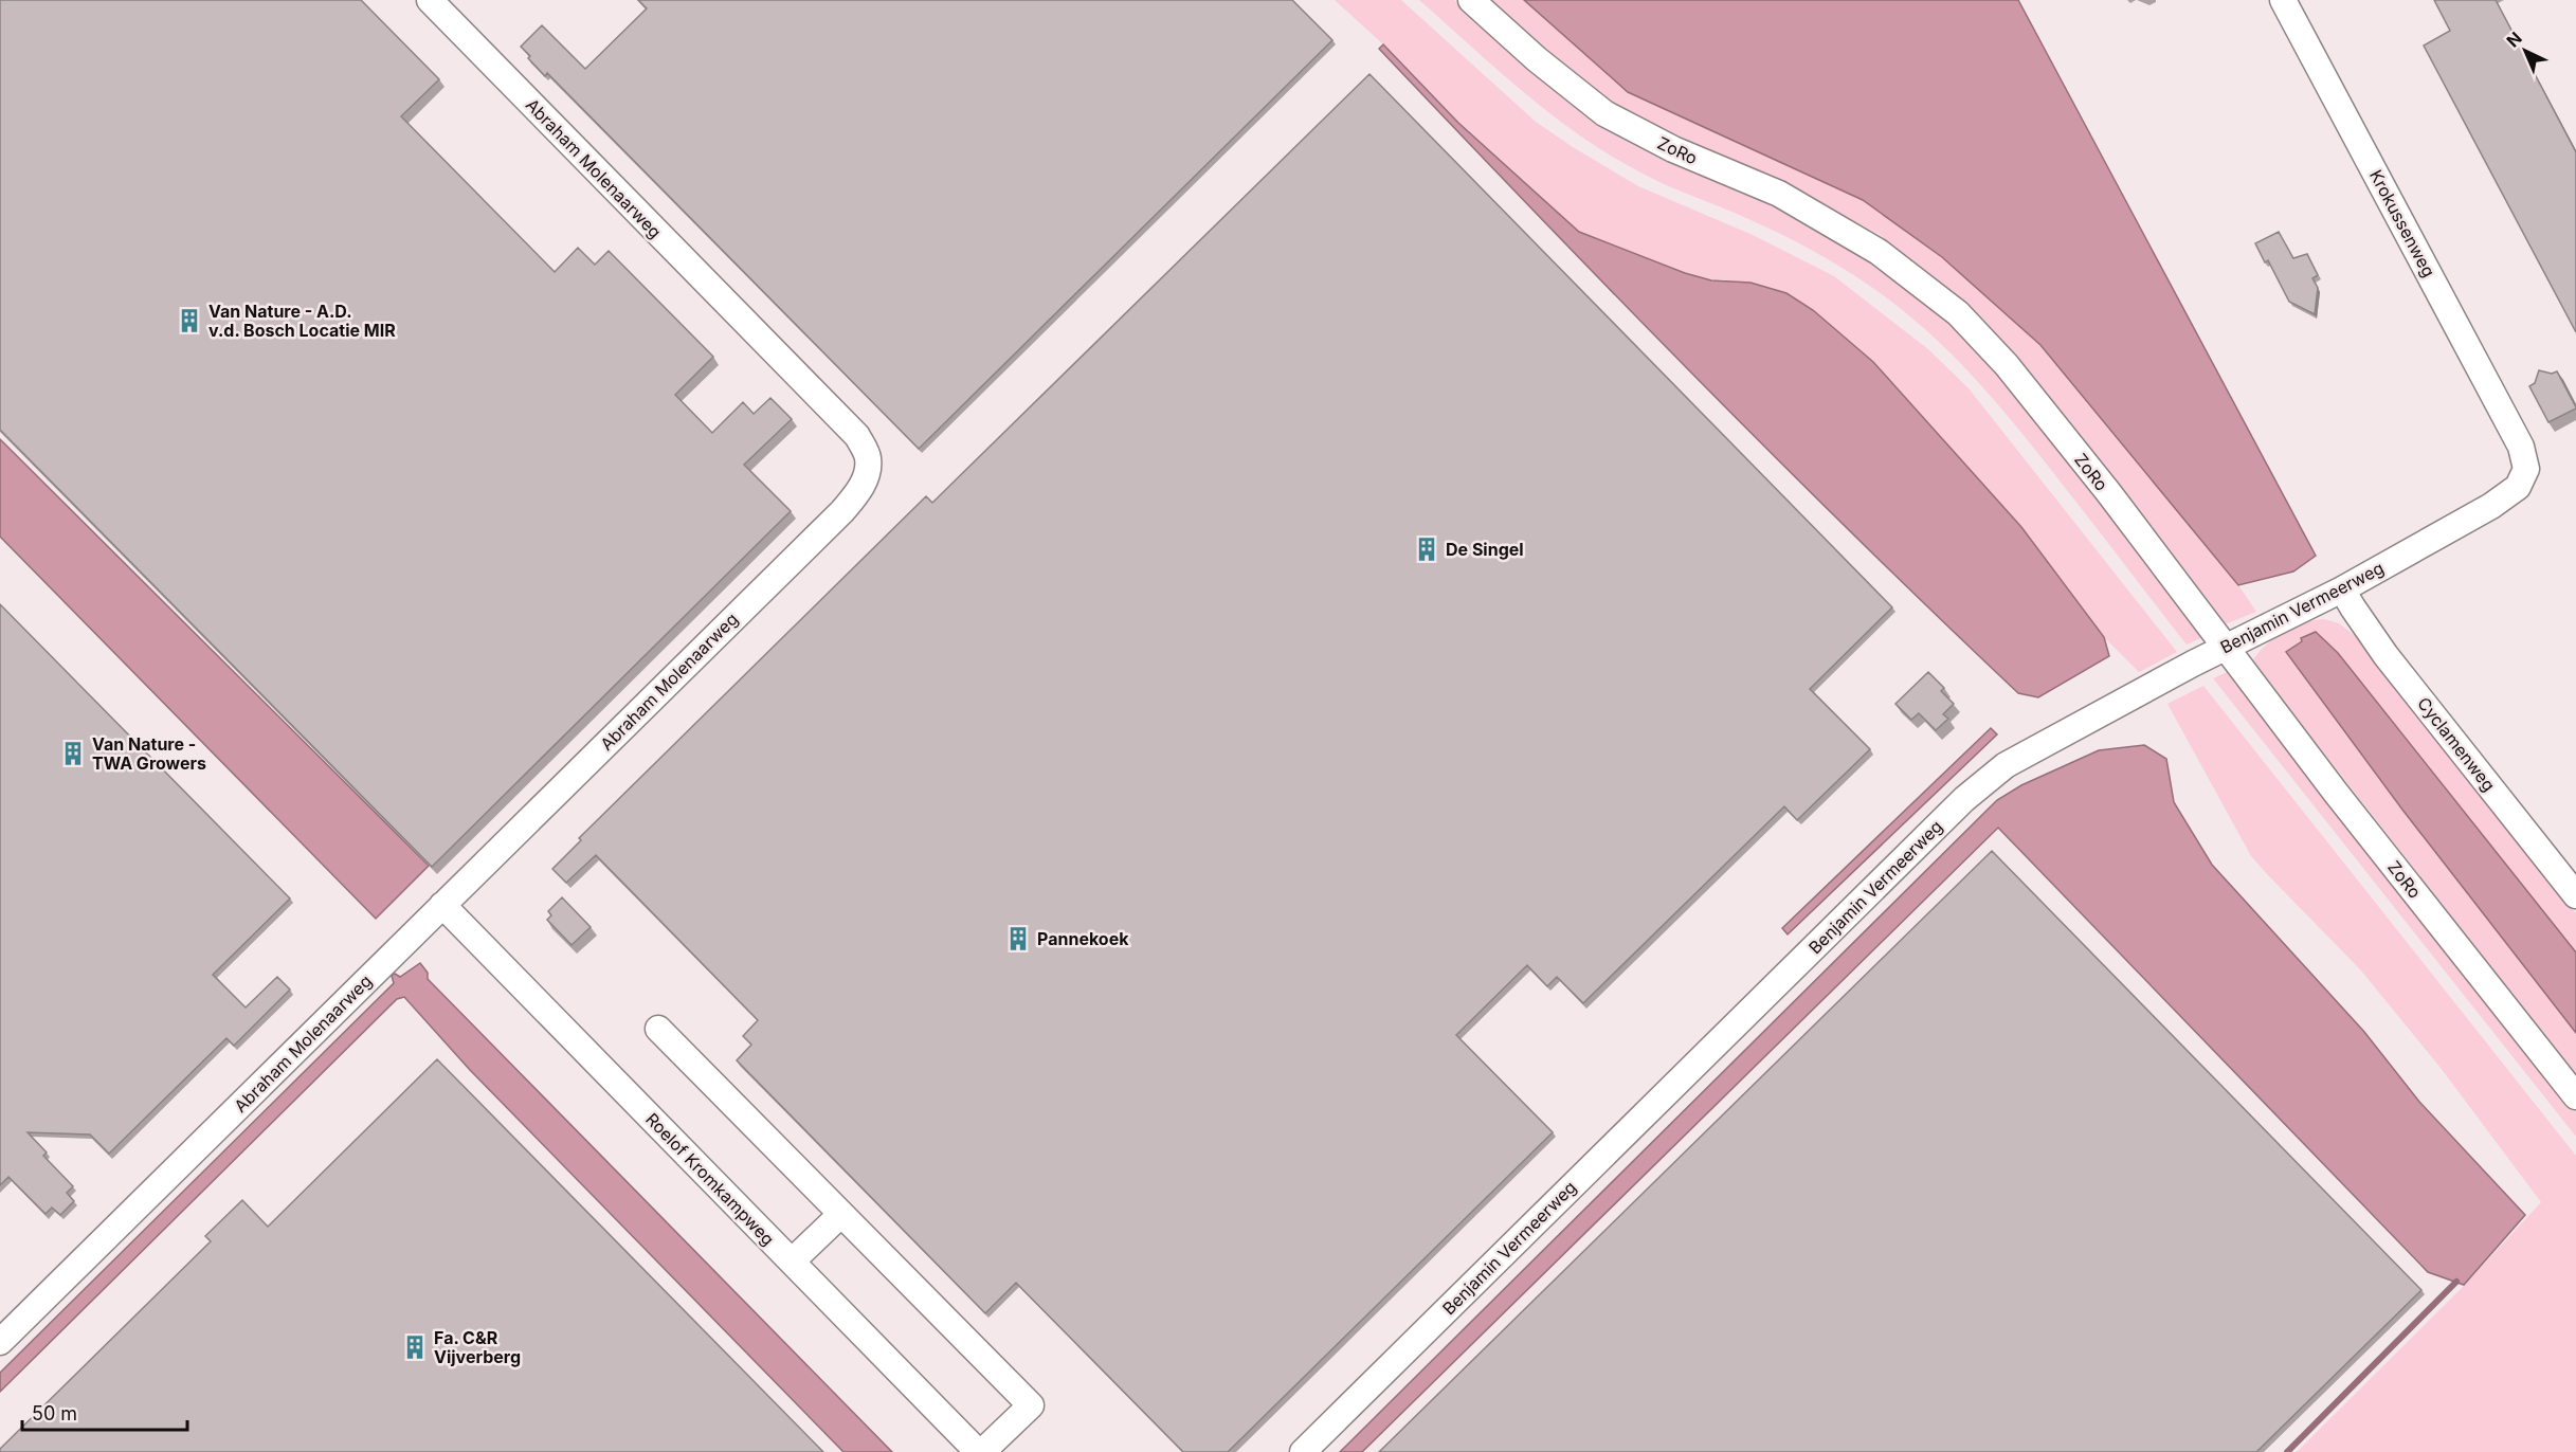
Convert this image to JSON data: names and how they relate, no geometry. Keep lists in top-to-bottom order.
{
  "streets": {
    "street": [
      "ZoRo",
      "Abraham Molenaarweg",
      "Krokussenweg",
      "Benjamin Vermeerweg",
      "Cyclamenweg",
      "Roelof Kromkampweg"
    ]
  },
  "crossings": [
    ["ZoRo", "Benjamin Vermeerweg"],
    ["Abraham Molenaarweg", "Roelof Kromkampweg"],
    ["Krokussenweg", "Benjamin Vermeerweg"],
    ["Benjamin Vermeerweg", "Cyclamenweg"]
  ],
  "places": {
    "building": [
      "Van Nature - A.D. v.d. Bosch Locatie MIR",
      "De Singel",
      "Van Nature - TWA Growers",
      "Pannekoek",
      "Fa. C&R Vijverberg"
    ]
  },
  "scale_bar": "50 m",
  "north": "top left"
}
